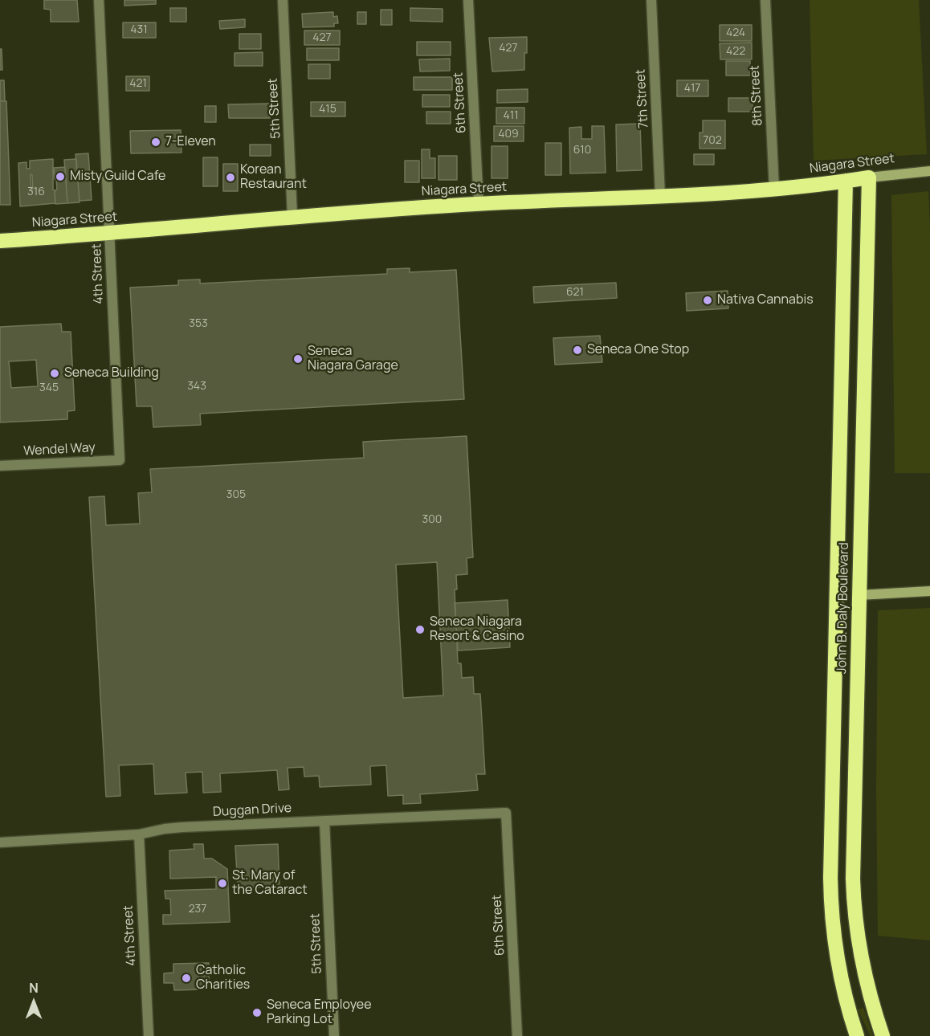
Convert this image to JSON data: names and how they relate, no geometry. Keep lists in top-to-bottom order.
{
  "streets": {
    "highway": ["Niagara Street", "John B. Daly Boulevard"],
    "street": [
      "8th Street",
      "7th Street",
      "6th Street",
      "5th Street",
      "4th Street",
      "Wendel Way",
      "Duggan Drive"
    ]
  },
  "crossings": [
    ["8th Street", "Niagara Street"],
    ["7th Street", "Niagara Street"],
    ["6th Street", "Niagara Street"],
    ["6th Street", "Duggan Drive"],
    ["5th Street", "Niagara Street"],
    ["5th Street", "Duggan Drive"],
    ["Niagara Street", "4th Street"],
    ["Niagara Street", "John B. Daly Boulevard"],
    ["4th Street", "Wendel Way"],
    ["4th Street", "Duggan Drive"]
  ],
  "places": [
    "7-Eleven",
    "Misty Guild Cafe",
    "Korean Restaurant",
    "Nativa Cannabis",
    "Seneca One Stop",
    "Seneca Niagara Garage",
    "Seneca Building",
    "Seneca Niagara Resort & Casino",
    "St. Mary of the Cataract",
    "Catholic Charities",
    "Seneca Employee Parking Lot"
  ],
  "house_numbers": [
    "431",
    "424",
    "427",
    "427",
    "422",
    "421",
    "417",
    "415",
    "411",
    "409",
    "702",
    "610",
    "316",
    "621",
    "353",
    "343",
    "345",
    "305",
    "300",
    "237"
  ],
  "north": "top"
}
